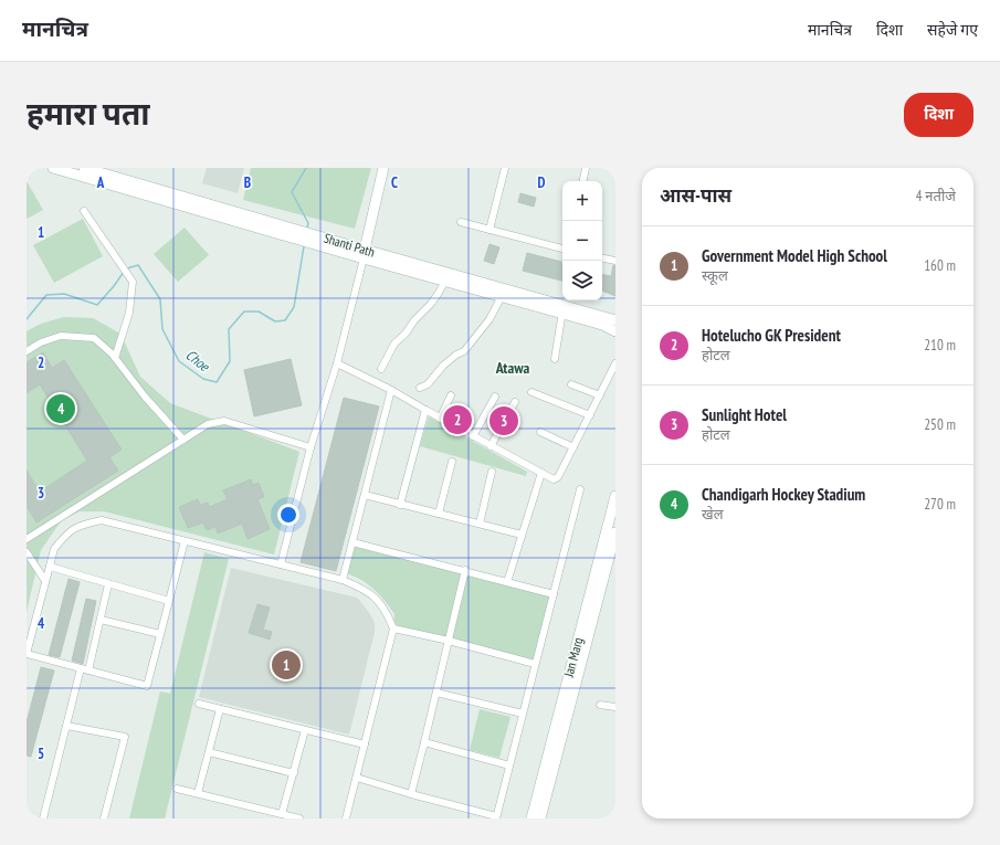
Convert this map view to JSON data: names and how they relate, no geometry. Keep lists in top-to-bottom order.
{
  "streets": {
    "main road": ["Shanti Path", "Jan Marg"]
  },
  "districts": ["Atawa"],
  "water": ["Choe"],
  "page": {
    "header": "मानचित्र",
    "nav": ["मानचित्र", "दिशा", "सहेजे गए"],
    "title": "हमारा पता",
    "buttons": "दिशा",
    "heading": ["आस-पास", "4 नतीजे"],
    "map_buttons": ["+", "−"],
    "list": [
      {
        "mark": "1",
        "name": "Government Model High School",
        "note": "स्कूल",
        "value": "160 m"
      },
      {
        "mark": "2",
        "name": "Hotelucho GK President",
        "note": "होटल",
        "value": "210 m"
      },
      {
        "mark": "3",
        "name": "Sunlight Hotel",
        "note": "होटल",
        "value": "250 m"
      },
      {
        "mark": "4",
        "name": "Chandigarh Hockey Stadium",
        "note": "खेल",
        "value": "270 m"
      }
    ],
    "pins": [
      "4",
      "2",
      "3",
      "1"
    ]
  },
  "grid": {
    "columns": [
      "A",
      "B",
      "C",
      "D"
    ],
    "rows": [
      "1",
      "2",
      "3",
      "4",
      "5"
    ]
  }
}
